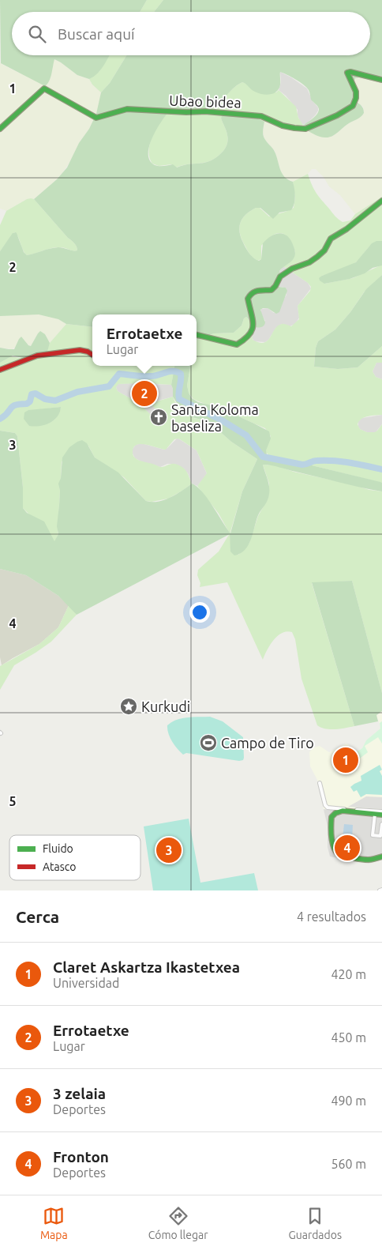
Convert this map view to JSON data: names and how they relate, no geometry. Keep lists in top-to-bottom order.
{
  "streets": {
    "street": ["Ubao bidea"]
  },
  "places": {
    "church": ["Santa Koloma baseliza"],
    "place": ["Kurkudi"],
    "sports": ["Campo de Tiro"]
  },
  "legend": ["Fluido", "Atasco"],
  "page": {
    "search": "Buscar aquí",
    "popup": ["Errotaetxe", "Lugar"],
    "pins": [
      "2",
      "1",
      "4",
      "3"
    ],
    "heading": ["Cerca", "4 resultados"],
    "list": [
      {
        "mark": "1",
        "name": "Claret Askartza Ikastetxea",
        "note": "Universidad",
        "value": "420 m"
      },
      {
        "mark": "2",
        "name": "Errotaetxe",
        "note": "Lugar",
        "value": "450 m"
      },
      {
        "mark": "3",
        "name": "3 zelaia",
        "note": "Deportes",
        "value": "490 m"
      },
      {
        "mark": "4",
        "name": "Fronton",
        "note": "Deportes",
        "value": "560 m"
      }
    ],
    "nav": ["Mapa", "Cómo llegar", "Guardados"]
  },
  "grid": {
    "rows": [
      "1",
      "2",
      "3",
      "4",
      "5"
    ]
  }
}
